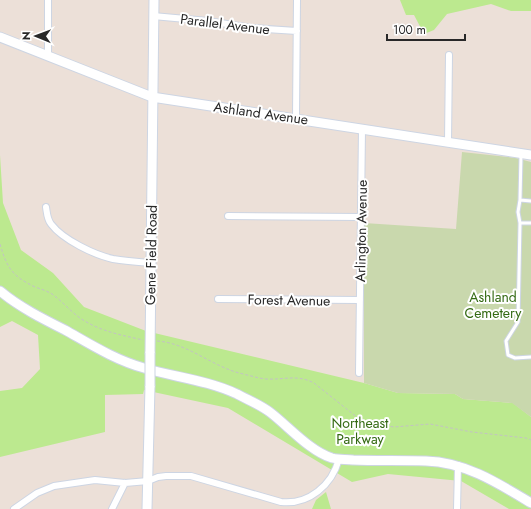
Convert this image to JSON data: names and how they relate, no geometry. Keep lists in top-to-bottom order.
{
  "streets": {
    "street": [
      "Parallel Avenue",
      "Ashland Avenue",
      "Arlington Avenue",
      "Gene Field Road",
      "Forest Avenue"
    ]
  },
  "crossings": [
    ["Parallel Avenue", "Gene Field Road"],
    ["Ashland Avenue", "Arlington Avenue"],
    ["Ashland Avenue", "Gene Field Road"],
    ["Arlington Avenue", "Forest Avenue"]
  ],
  "parks": ["Ashland Cemetery", "Northeast Parkway"],
  "scale_bar": "100 m",
  "north": "left"
}
